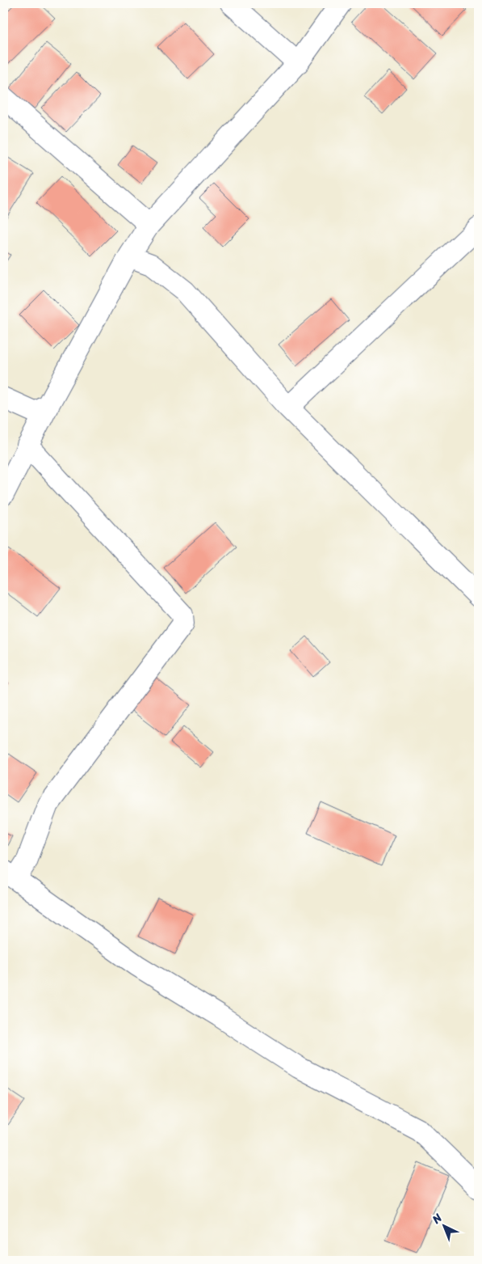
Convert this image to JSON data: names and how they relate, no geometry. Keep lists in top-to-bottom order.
{
  "north": "top left"
}
